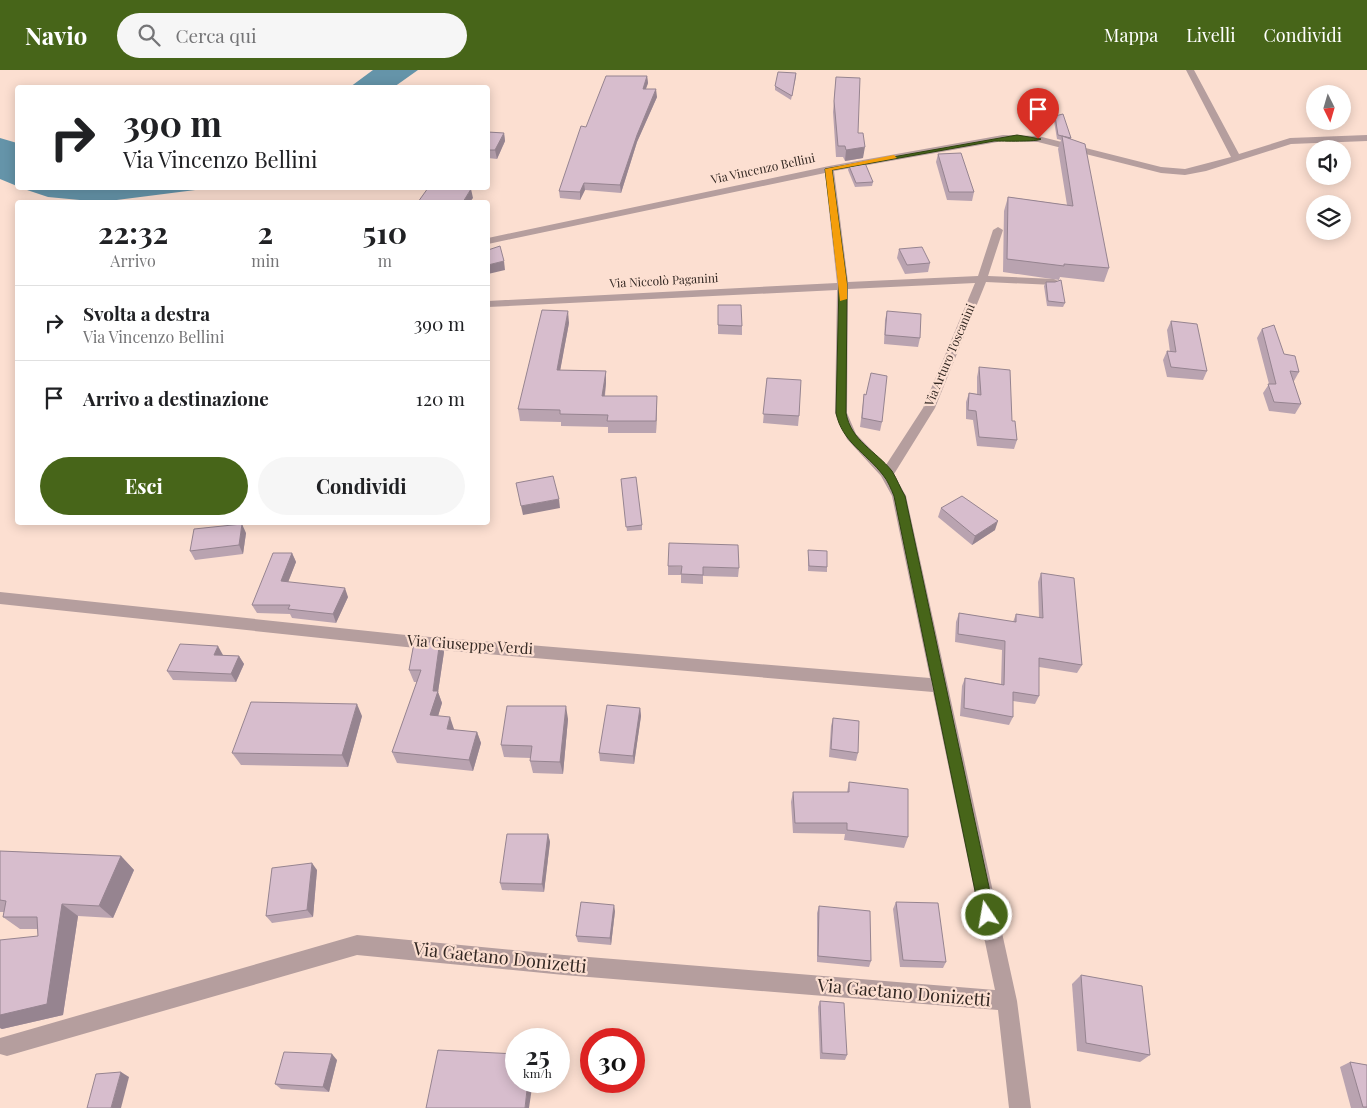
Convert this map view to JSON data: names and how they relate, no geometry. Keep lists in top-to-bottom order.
{
  "streets": {
    "street": [
      "Via Vincenzo Bellini",
      "Via Niccolò Paganini",
      "Via Arturo Toscanini",
      "Via Giuseppe Verdi",
      "Via Gaetano Donizetti"
    ]
  },
  "crossings": [
    ["Via Niccolò Paganini", "Via Arturo Toscanini"]
  ],
  "north": "bottom",
  "page": {
    "header": "Navio",
    "search": "Cerca qui",
    "nav": ["Mappa", "Livelli", "Condividi"],
    "turn": ["390 m", "Via Vincenzo Bellini"],
    "eta": [
      "22:32",
      "Arrivo",
      "2",
      "min",
      "510",
      "m"
    ],
    "list": [
      {
        "name": "Svolta a destra",
        "note": "Via Vincenzo Bellini",
        "value": "390 m"
      },
      {
        "name": "Arrivo a destinazione",
        "value": "120 m"
      }
    ],
    "buttons": ["Esci", "Condividi"],
    "speed": "25 km/h",
    "limit": "30"
  }
}
